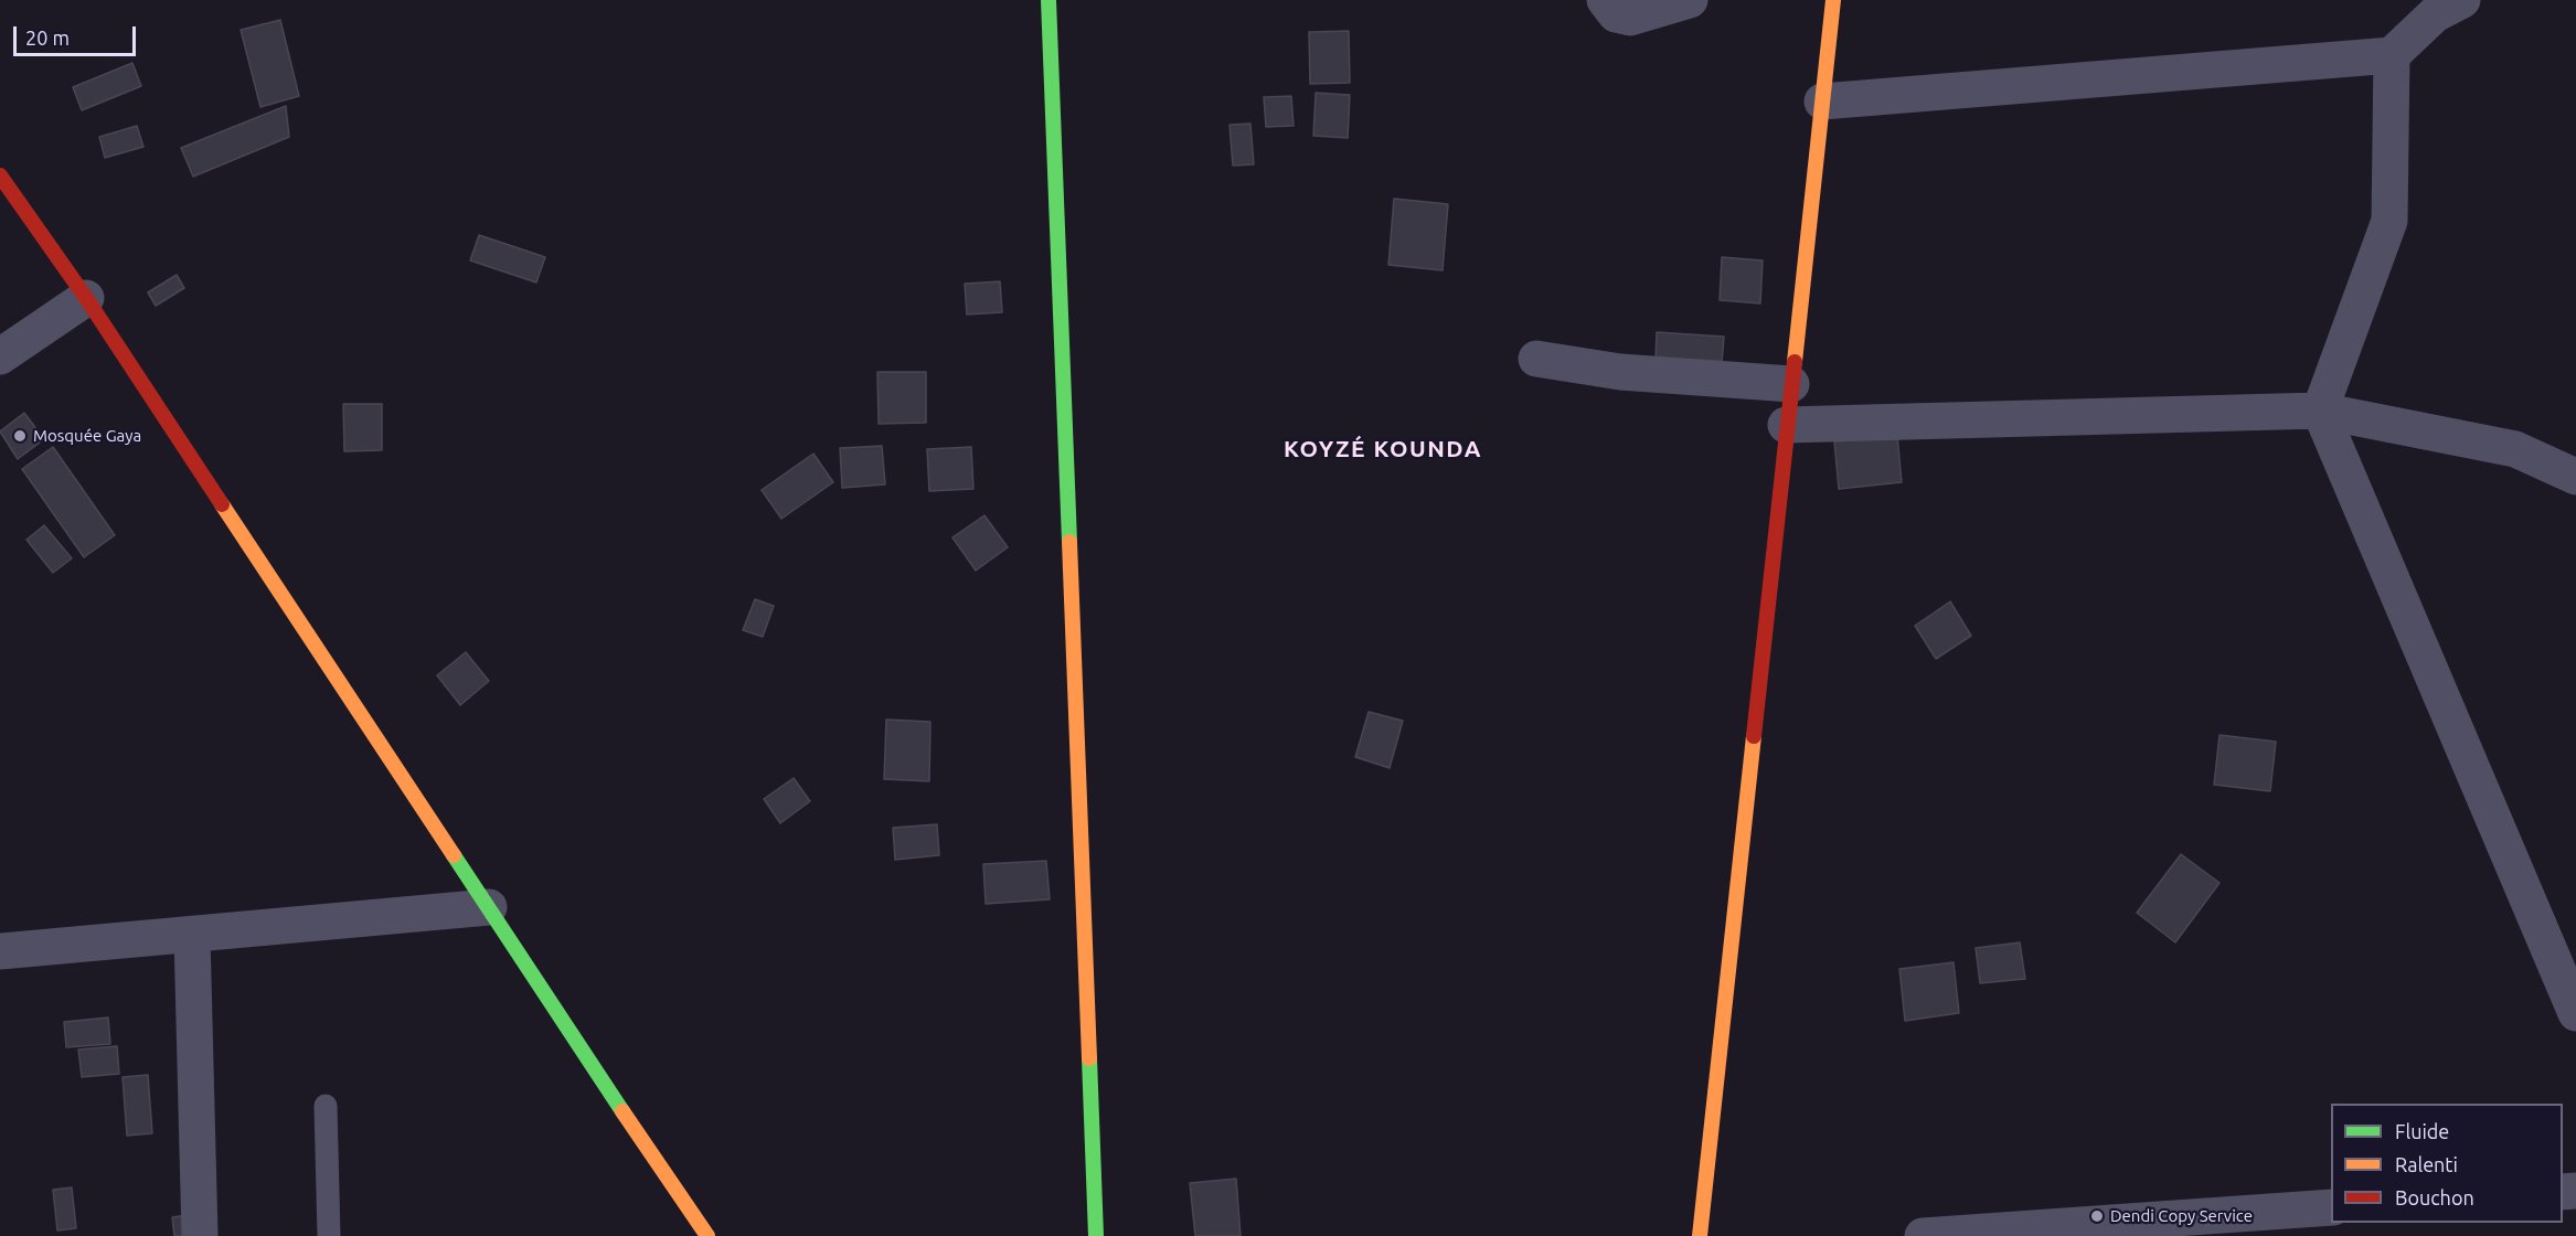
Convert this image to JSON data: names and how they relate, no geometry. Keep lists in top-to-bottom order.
{
  "districts": ["KOYZÉ KOUNDA"],
  "places": ["Mosquée Gaya", "Dendi Copy Service"],
  "legend": ["Fluide", "Ralenti", "Bouchon"],
  "scale_bar": "20 m"
}
